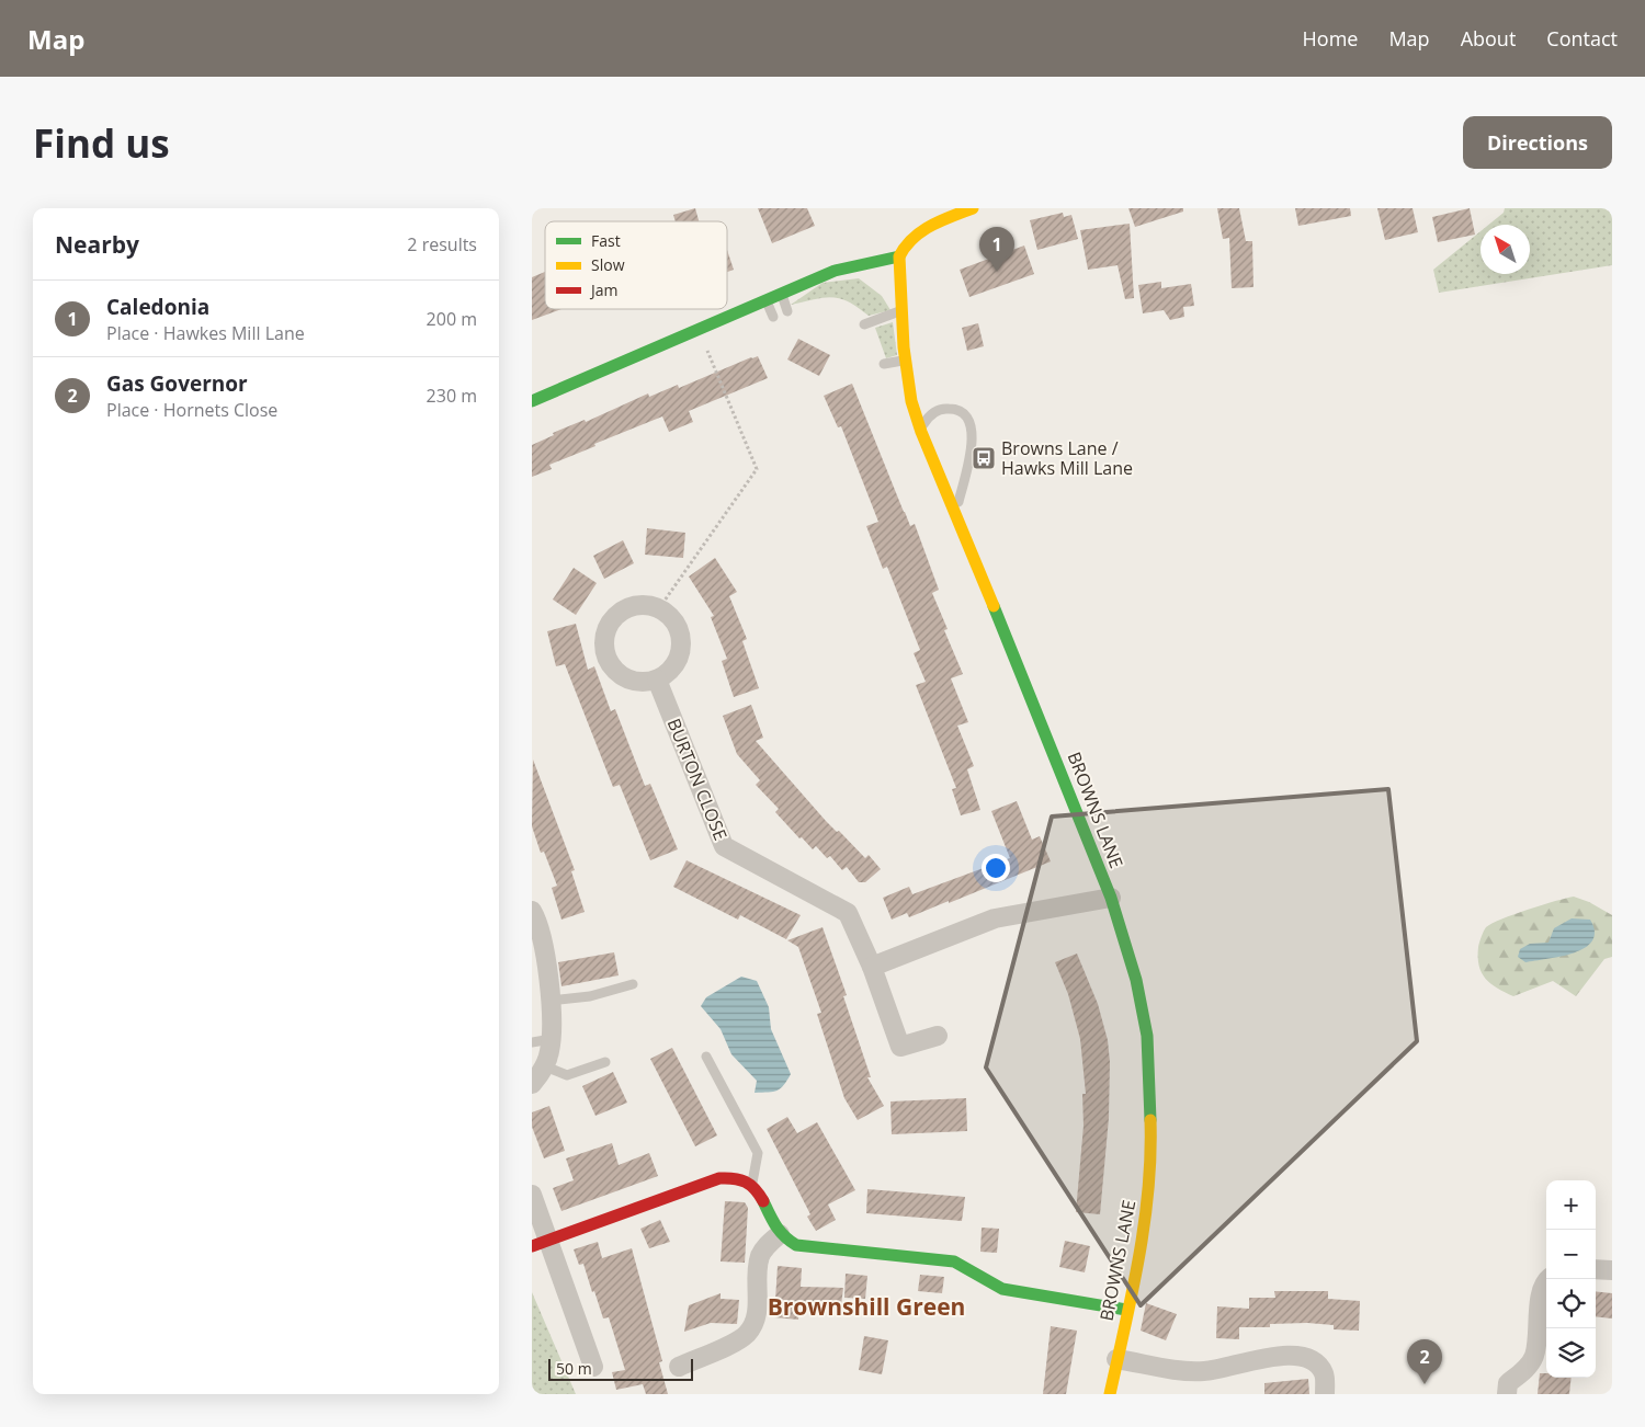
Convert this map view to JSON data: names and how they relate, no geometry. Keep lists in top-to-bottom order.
{
  "streets": {
    "street": ["BURTON CLOSE", "BROWNS LANE"]
  },
  "districts": ["Brownshill Green"],
  "places": {
    "bus stop": ["Browns Lane / Hawks Mill Lane"]
  },
  "legend": ["Fast", "Slow", "Jam"],
  "scale_bar": "50 m",
  "north": "top left",
  "page": {
    "header": "Map",
    "nav": [
      "Home",
      "Map",
      "About",
      "Contact"
    ],
    "buttons": "Directions",
    "title": "Find us",
    "heading": ["Nearby", "2 results"],
    "pins": ["1", "2"],
    "list": [
      {
        "mark": "1",
        "name": "Caledonia",
        "note": "Place · Hawkes Mill Lane",
        "value": "200 m"
      },
      {
        "mark": "2",
        "name": "Gas Governor",
        "note": "Place · Hornets Close",
        "value": "230 m"
      }
    ],
    "map_buttons": ["+", "−"],
    "scale": "50 m"
  }
}
